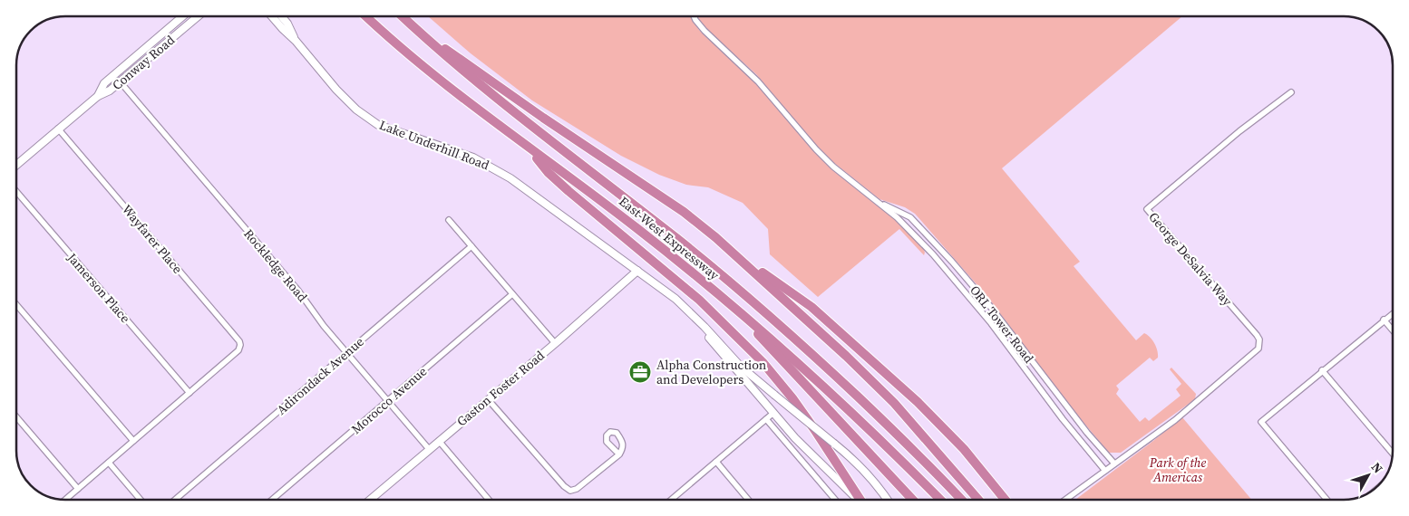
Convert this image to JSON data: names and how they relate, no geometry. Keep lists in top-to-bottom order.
{
  "streets": {
    "highway": ["East-West Expressway"],
    "main road": ["Conway Road", "Lake Underhill Road", "Gaston Foster Road"],
    "street": [
      "Wayfarer Place",
      "George DeSalvia Way",
      "Rockledge Road",
      "Jamerson Place",
      "ORL Tower Road",
      "Adirondack Avenue",
      "Morocco Avenue"
    ]
  },
  "crossings": [
    ["Conway Road", "Wayfarer Place"],
    ["Conway Road", "Rockledge Road"],
    ["Lake Underhill Road", "Gaston Foster Road"],
    ["Wayfarer Place", "Jamerson Place"],
    ["George DeSalvia Way", "ORL Tower Road"],
    ["Rockledge Road", "Adirondack Avenue"],
    ["Rockledge Road", "Gaston Foster Road"],
    ["Rockledge Road", "Morocco Avenue"]
  ],
  "parks": ["Park of the Americas"],
  "places": {
    "office": ["Alpha Construction and Developers"]
  },
  "north": "top right"
}
